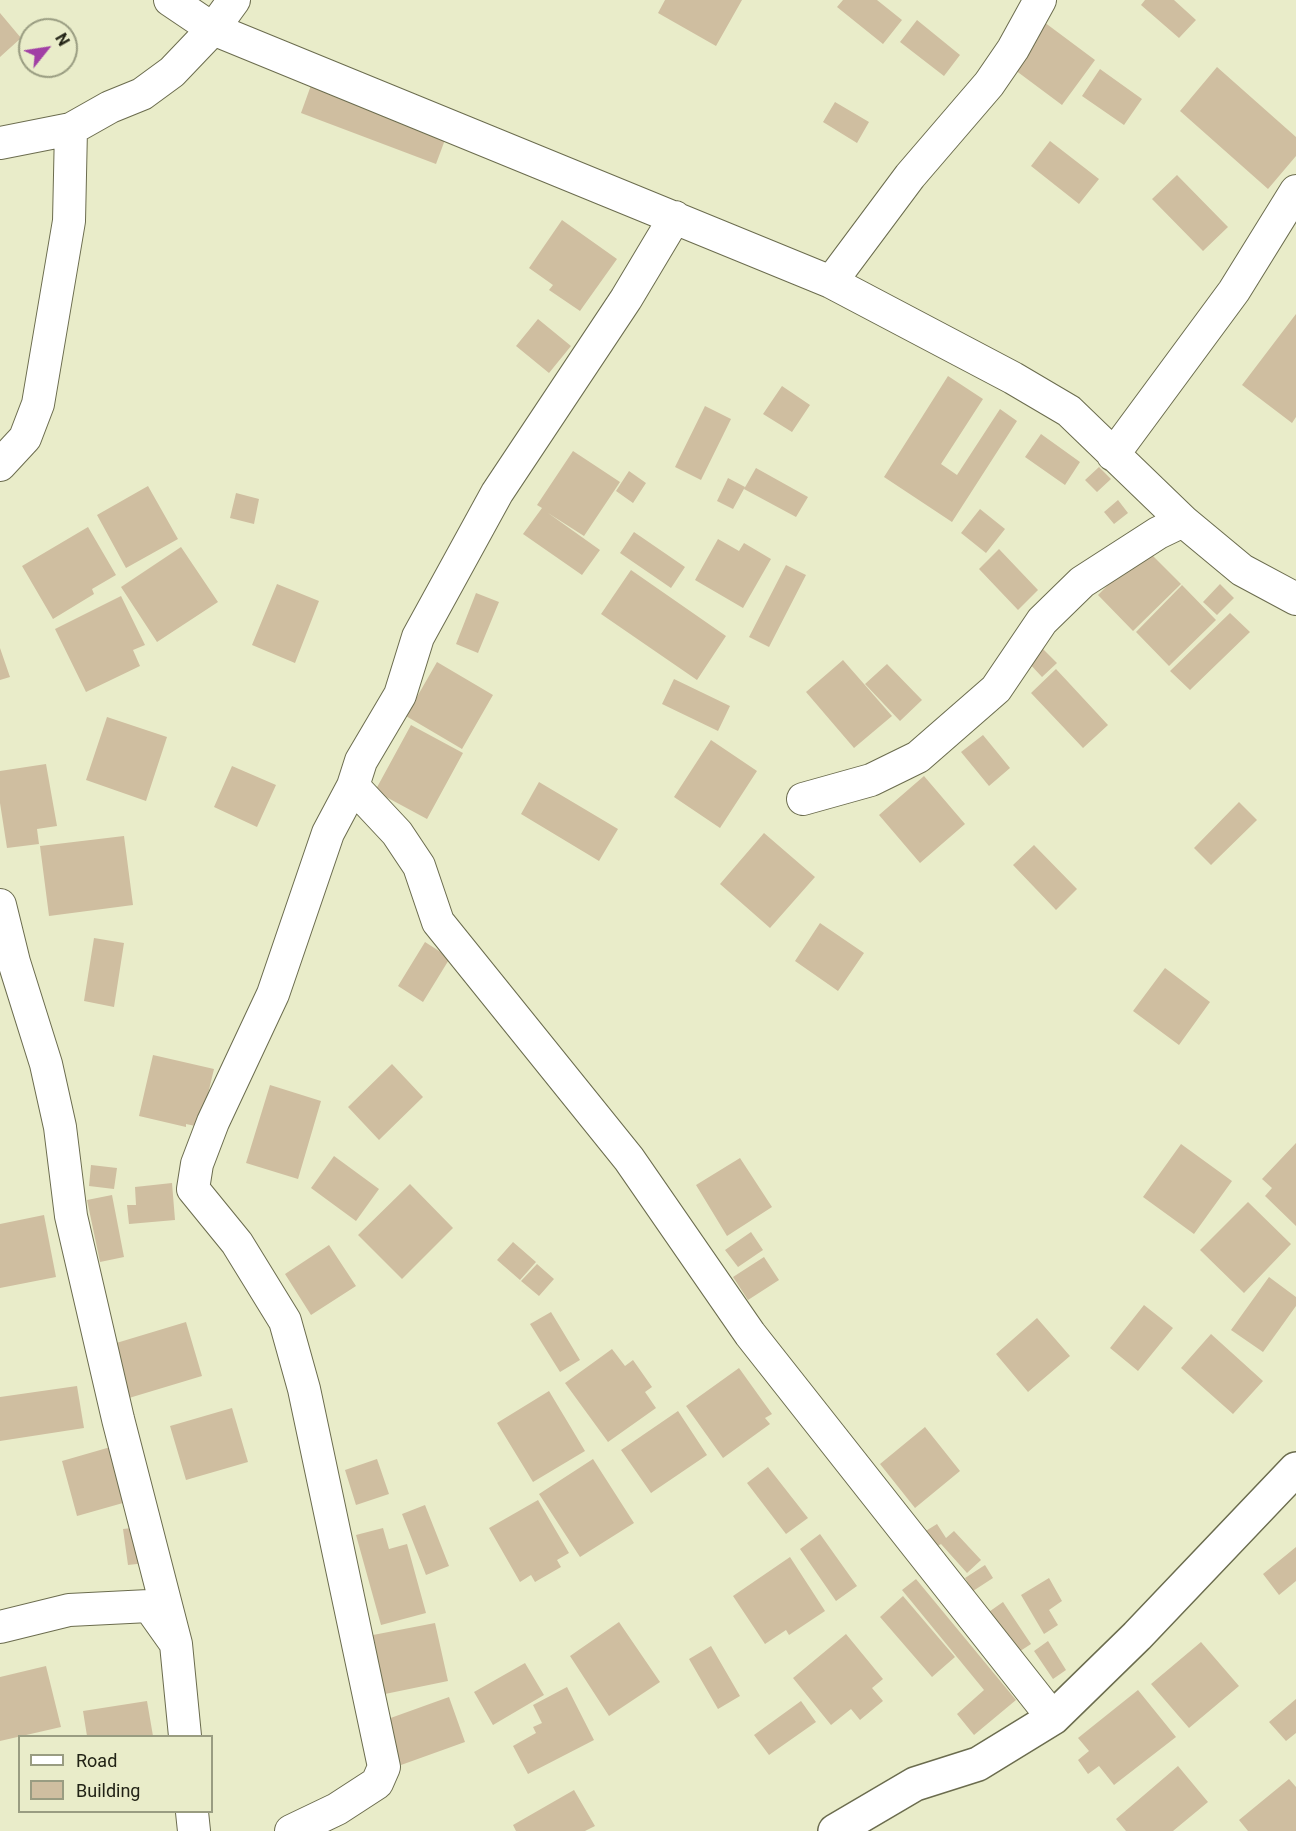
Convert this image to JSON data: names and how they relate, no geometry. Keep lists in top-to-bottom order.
{
  "legend": ["Road", "Building"],
  "north": "top right"
}
